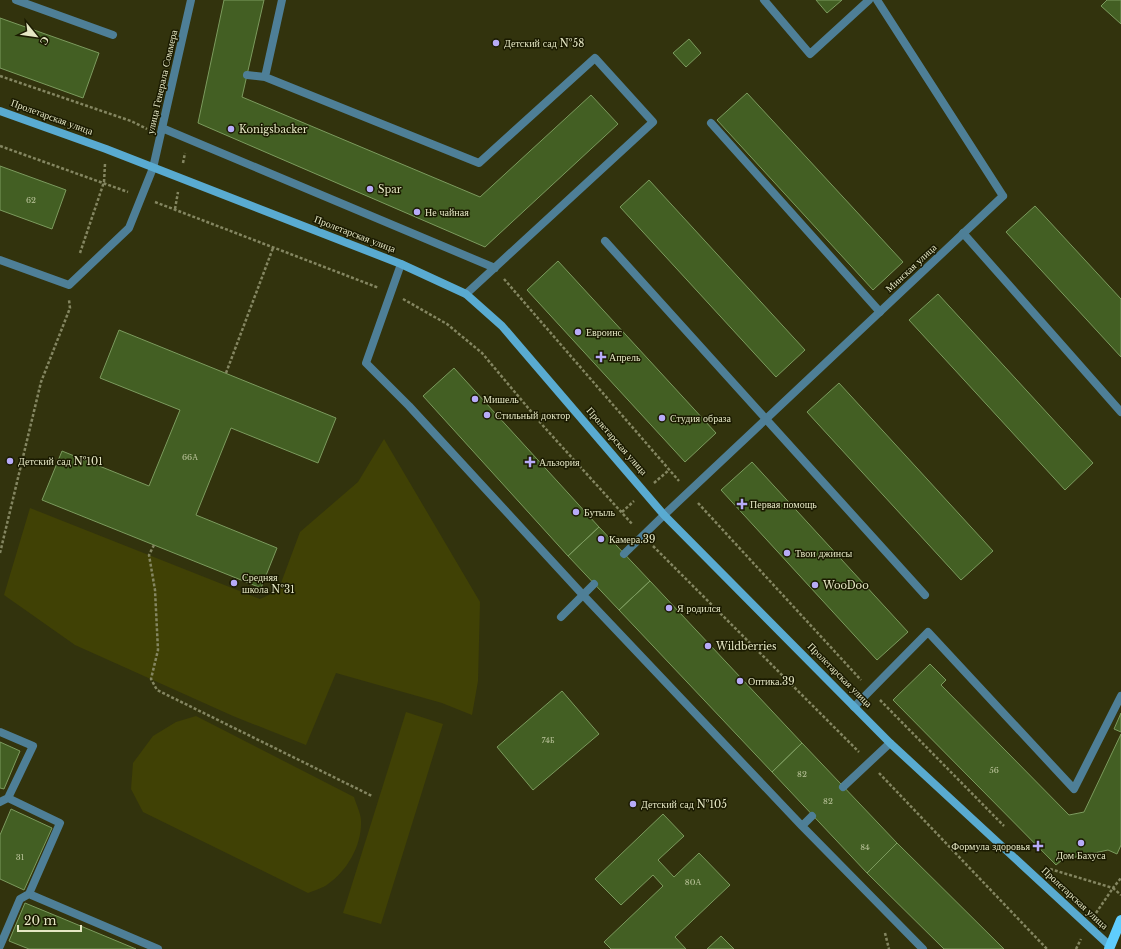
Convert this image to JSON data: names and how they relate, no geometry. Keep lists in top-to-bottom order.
{
  "streets": {
    "main road": ["Пролетарская улица"],
    "street": ["улица Генерала Соммера", "Минская улица"]
  },
  "crossings": [
    ["улица Генерала Соммера", "Пролетарская улица"],
    ["Пролетарская улица", "Минская улица"]
  ],
  "places": {
    "other": [
      "Детский сад №58",
      "Konigsbacker",
      "Spar",
      "Не чайная",
      "Евроинс",
      "Мишель",
      "Стильный доктор",
      "Студия образа",
      "Детский сад №101",
      "Бутыль",
      "Камера.39",
      "Твои джинсы",
      "Средняя школа №31",
      "WooDoo",
      "Я родился",
      "Wildberries",
      "Оптика.39",
      "Детский сад №105",
      "Дом Бахуса"
    ],
    "health": [
      "Апрель",
      "Альзория",
      "Первая помощь",
      "Формула здоровья"
    ]
  },
  "house_numbers": [
    "62",
    "66А",
    "74Б",
    "56",
    "82",
    "82",
    "84",
    "31",
    "80А"
  ],
  "scale_bar": "20 m",
  "north": "bottom right"
}
